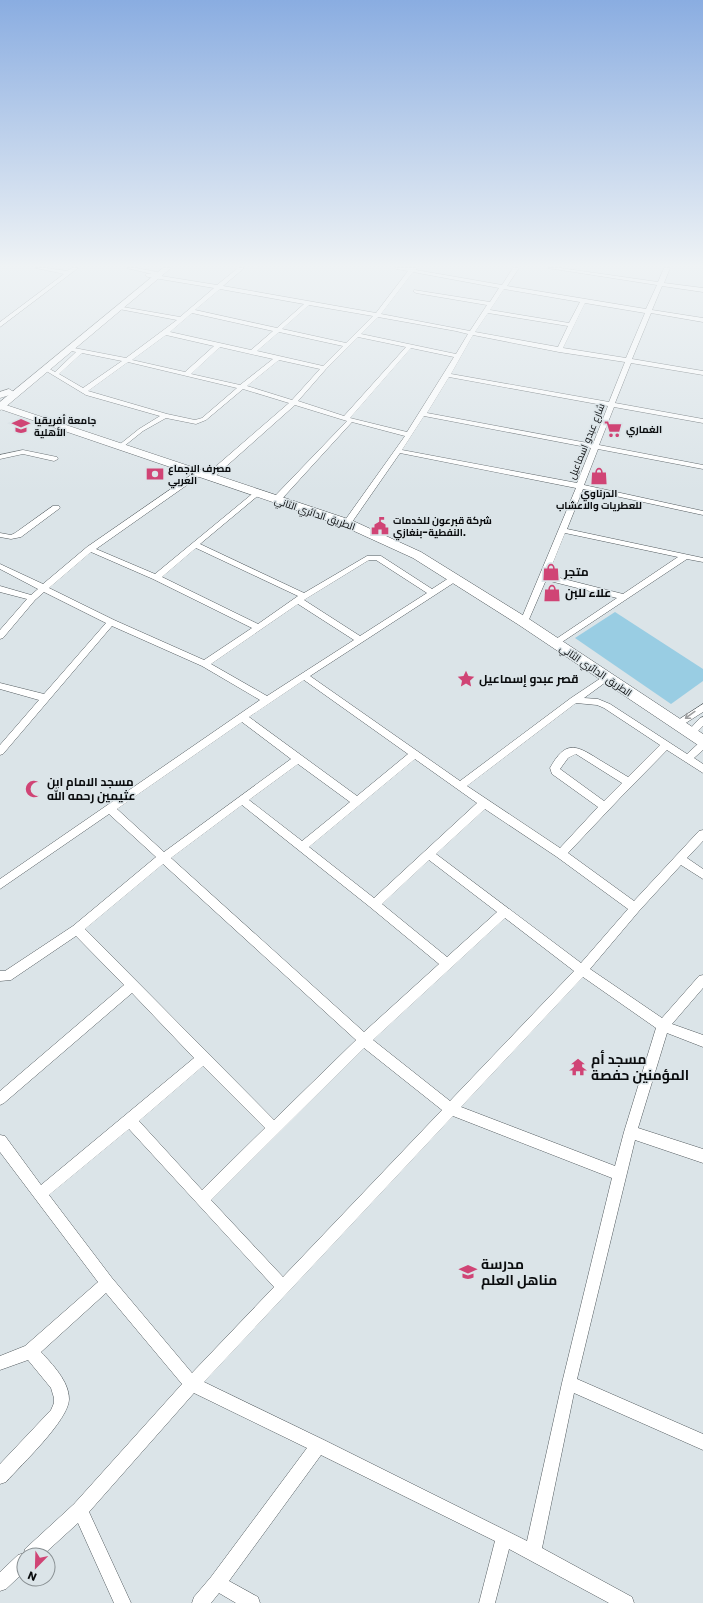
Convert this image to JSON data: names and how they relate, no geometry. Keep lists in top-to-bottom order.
{
  "streets": {
    "main road": ["الطريق الدائري الثاني"],
    "street": ["شارع عبدو اسماعيل"]
  },
  "crossings": [
    ["شارع عبدو اسماعيل", "الطريق الدائري الثاني"]
  ],
  "places": {
    "school or university": ["جامعة أفريقيا الأهلية", "مدرسة مناهل العلم"],
    "supermarket": ["الغماري"],
    "bank": ["مصرف الإجماع العربي"],
    "shop": ["الدرناوي للعطريات والاعشاب", "متجر", "علاء للبن"],
    "public building": ["شركة قبرعون للخدمات النفطية-بنغازي."],
    "place": ["قصر عبدو إسماعيل"],
    "mosque": ["مسجد الامام ابن عثيمين رحمه الله"],
    "temple": ["مسجد أم المؤمنين حفصة"]
  },
  "north": "bottom left"
}
